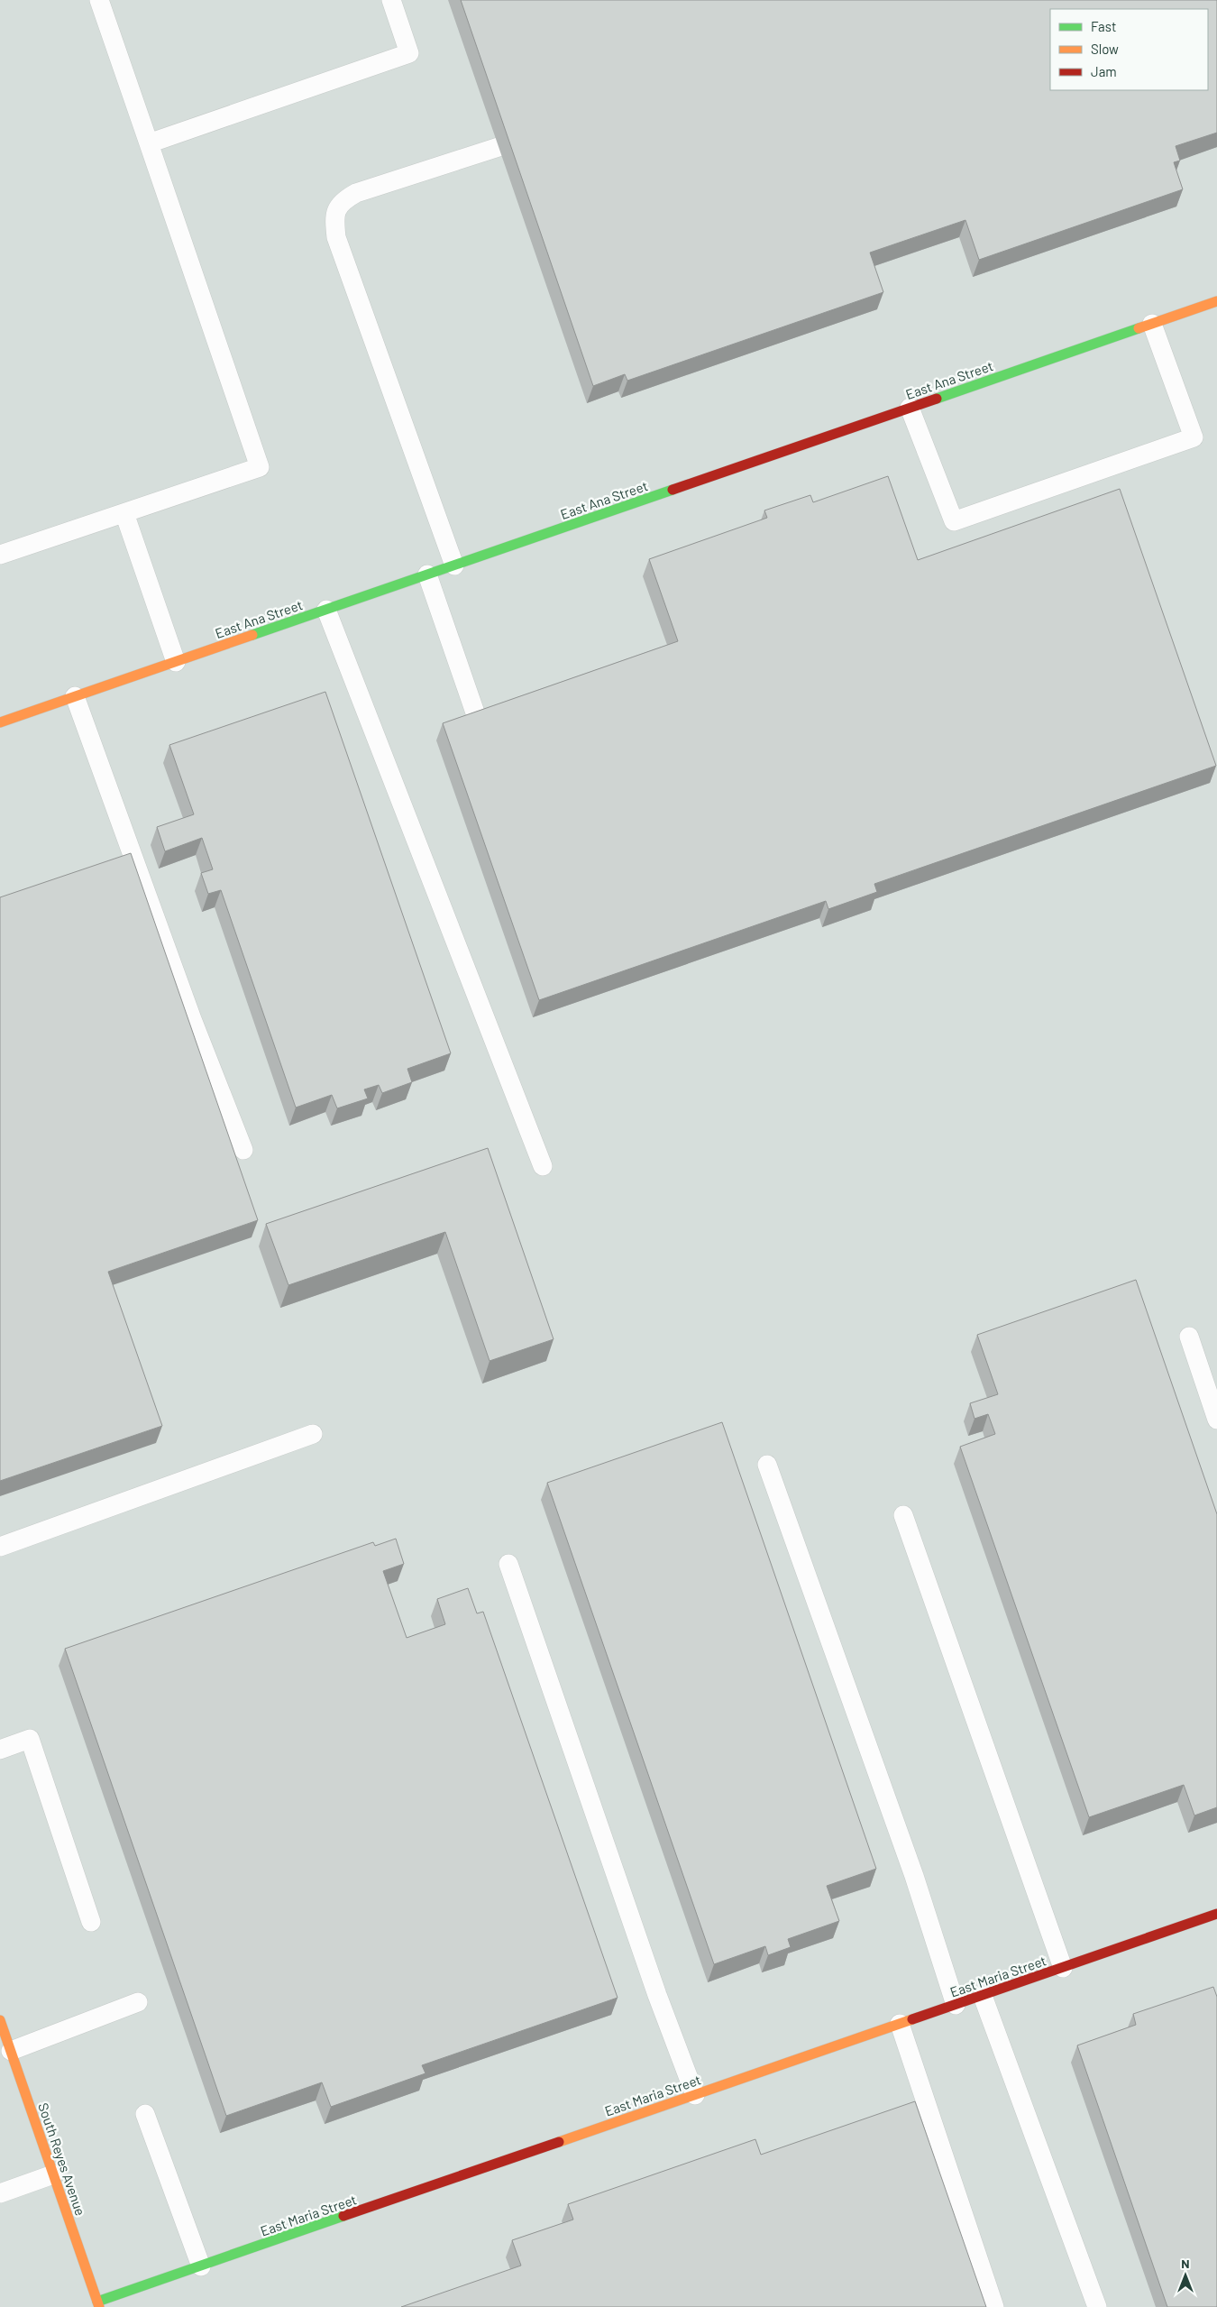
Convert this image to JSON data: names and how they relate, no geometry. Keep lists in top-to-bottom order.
{
  "streets": {
    "street": ["East Ana Street", "East Maria Street", "South Reyes Avenue"]
  },
  "crossings": [
    ["East Maria Street", "South Reyes Avenue"]
  ],
  "legend": ["Fast", "Slow", "Jam"],
  "north": "top"
}
